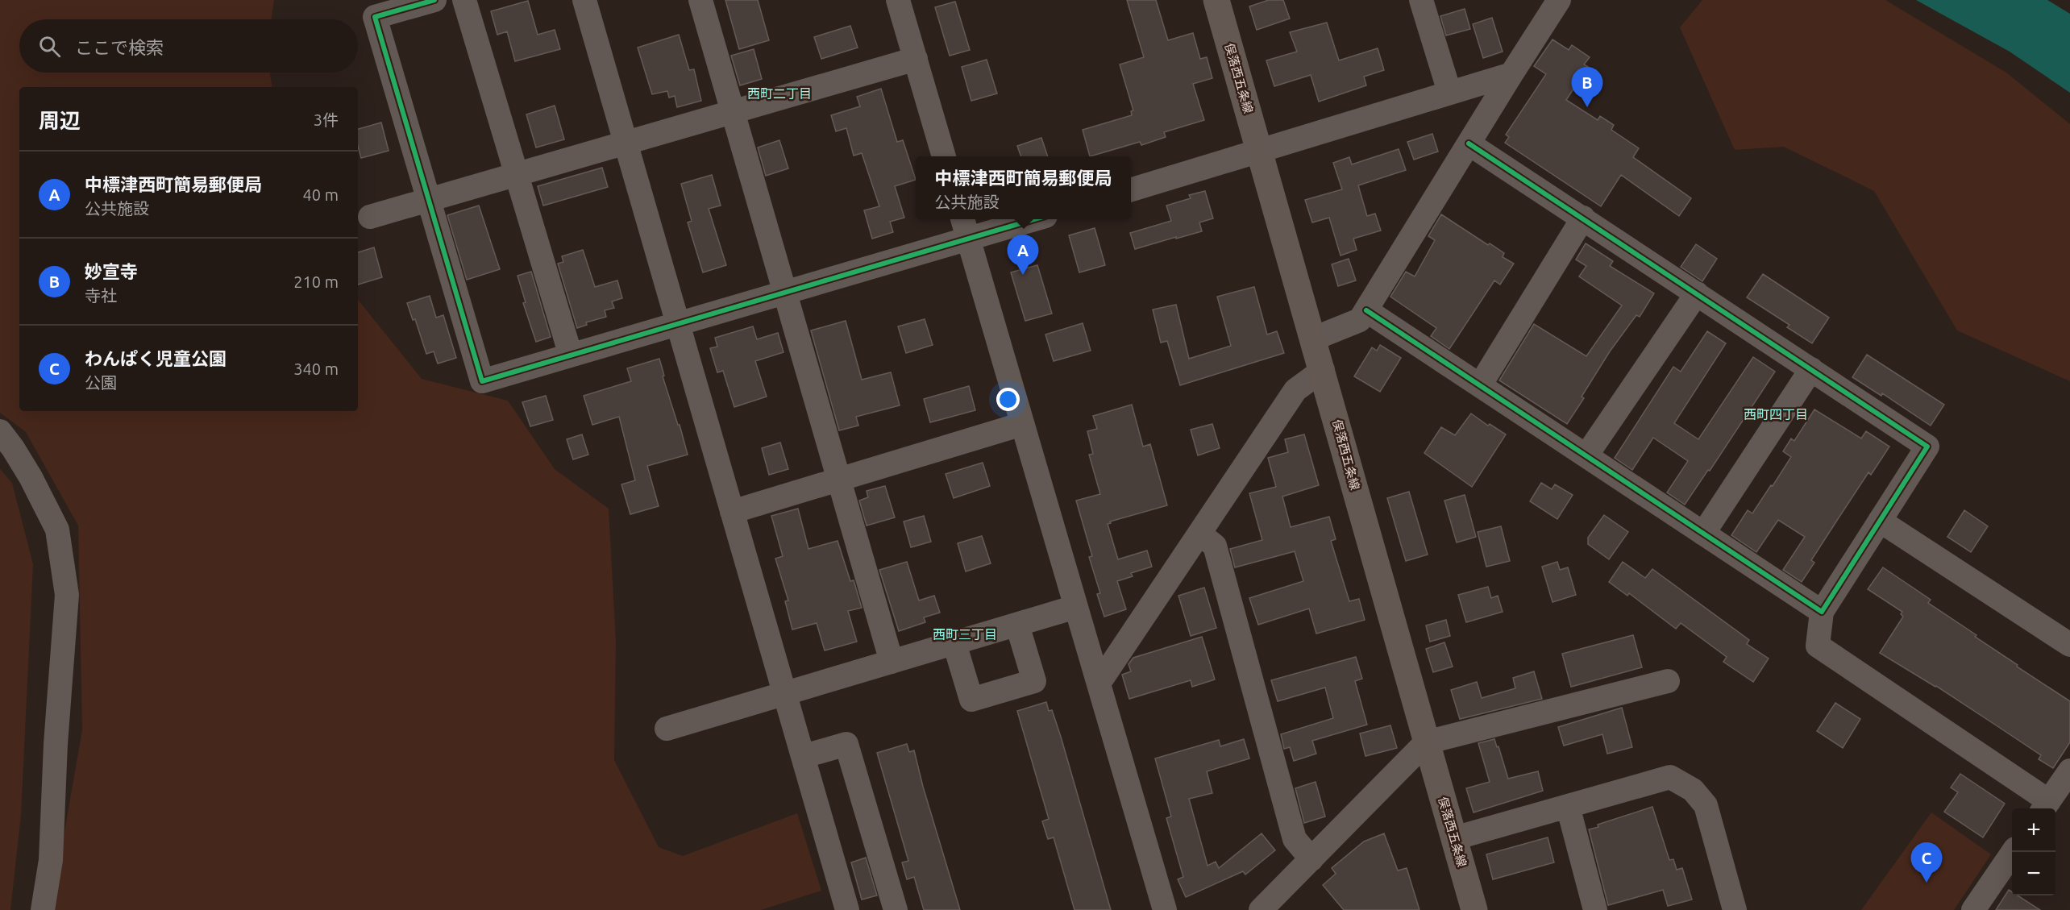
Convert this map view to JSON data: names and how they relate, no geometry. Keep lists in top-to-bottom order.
{
  "streets": {
    "main road": ["俣落西五条線"]
  },
  "districts": ["西町二丁目", "西町四丁目", "西町三丁目"],
  "page": {
    "search": "ここで検索",
    "pins": ["B", "A", "C"],
    "heading": ["周辺", "3件"],
    "list": [
      {
        "mark": "A",
        "name": "中標津西町簡易郵便局",
        "note": "公共施設",
        "value": "40 m"
      },
      {
        "mark": "B",
        "name": "妙宣寺",
        "note": "寺社",
        "value": "210 m"
      },
      {
        "mark": "C",
        "name": "わんぱく児童公園",
        "note": "公園",
        "value": "340 m"
      }
    ],
    "popup": ["中標津西町簡易郵便局", "公共施設"],
    "map_buttons": ["+", "−"]
  }
}
